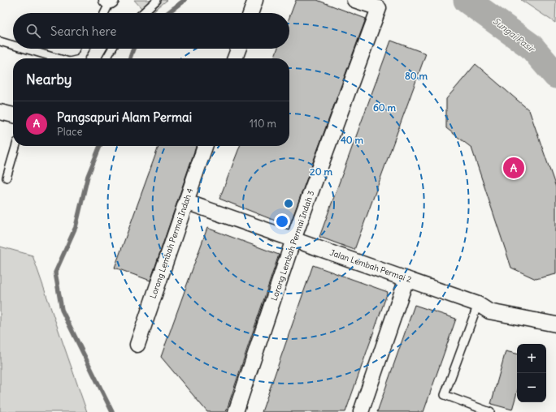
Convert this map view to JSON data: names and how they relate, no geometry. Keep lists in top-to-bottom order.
{
  "streets": {
    "street": ["Lorong Lembah Permai Indah 4", "Lorong Lembah Permai Indah 3", "Jalan Lembah Permai 2"]
  },
  "crossings": [
    ["Lorong Lembah Permai Indah 4", "Jalan Lembah Permai 2"],
    ["Lorong Lembah Permai Indah 3", "Jalan Lembah Permai 2"]
  ],
  "water": ["Sungai Pasir"],
  "page": {
    "search": "Search here",
    "heading": "Nearby",
    "list": [
      {
        "mark": "A",
        "name": "Pangsapuri Alam Permai",
        "note": "Place",
        "value": "110 m"
      }
    ],
    "pins": "A",
    "map_buttons": ["+", "−"]
  },
  "rings": [
    "80 m",
    "60 m",
    "40 m",
    "20 m"
  ]
}
